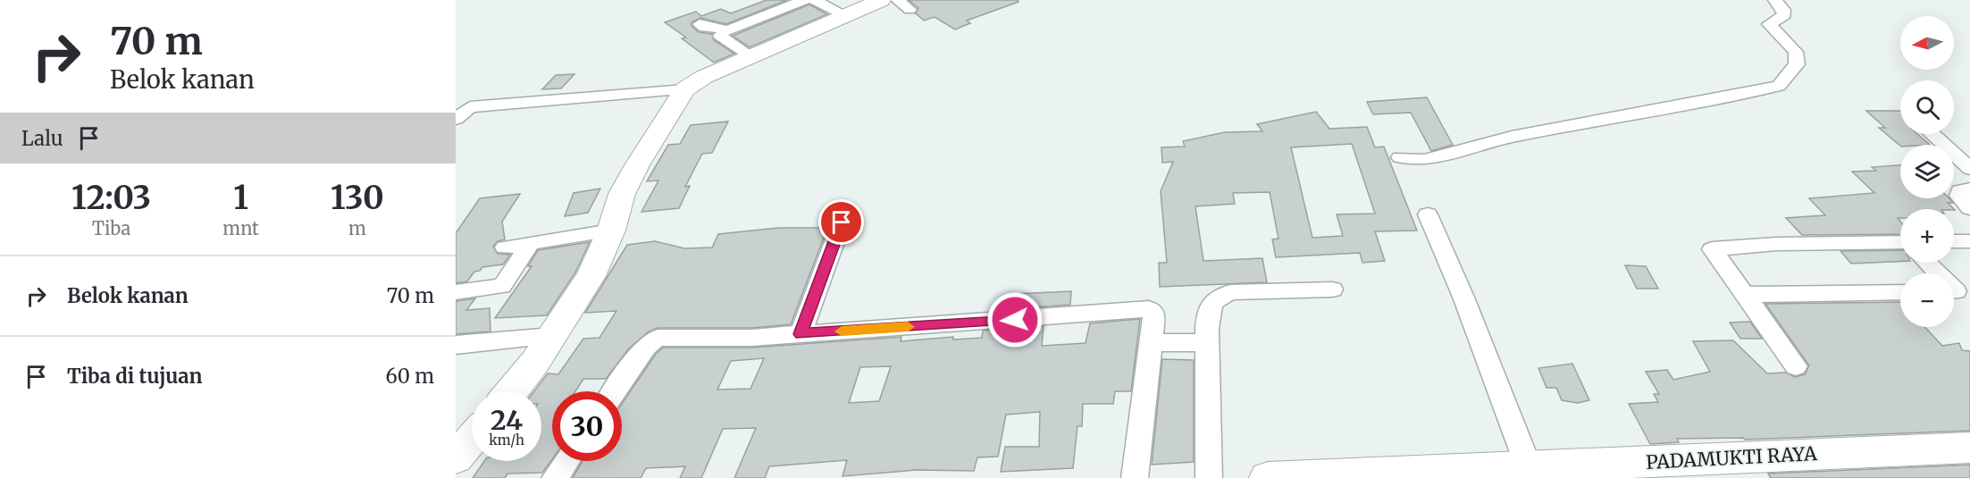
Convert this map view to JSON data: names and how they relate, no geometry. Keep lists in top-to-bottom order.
{
  "streets": {
    "street": ["PADAMUKTI RAYA"]
  },
  "north": "left",
  "page": {
    "turn": ["70 m", "Belok kanan"],
    "map_buttons": ["+", "−"],
    "then": "Lalu",
    "eta": [
      "12:03",
      "Tiba",
      "1",
      "mnt",
      "130",
      "m"
    ],
    "list": [
      {
        "name": "Belok kanan",
        "value": "70 m"
      },
      {
        "name": "Tiba di tujuan",
        "value": "60 m"
      }
    ],
    "speed": "24 km/h",
    "limit": "30"
  }
}
